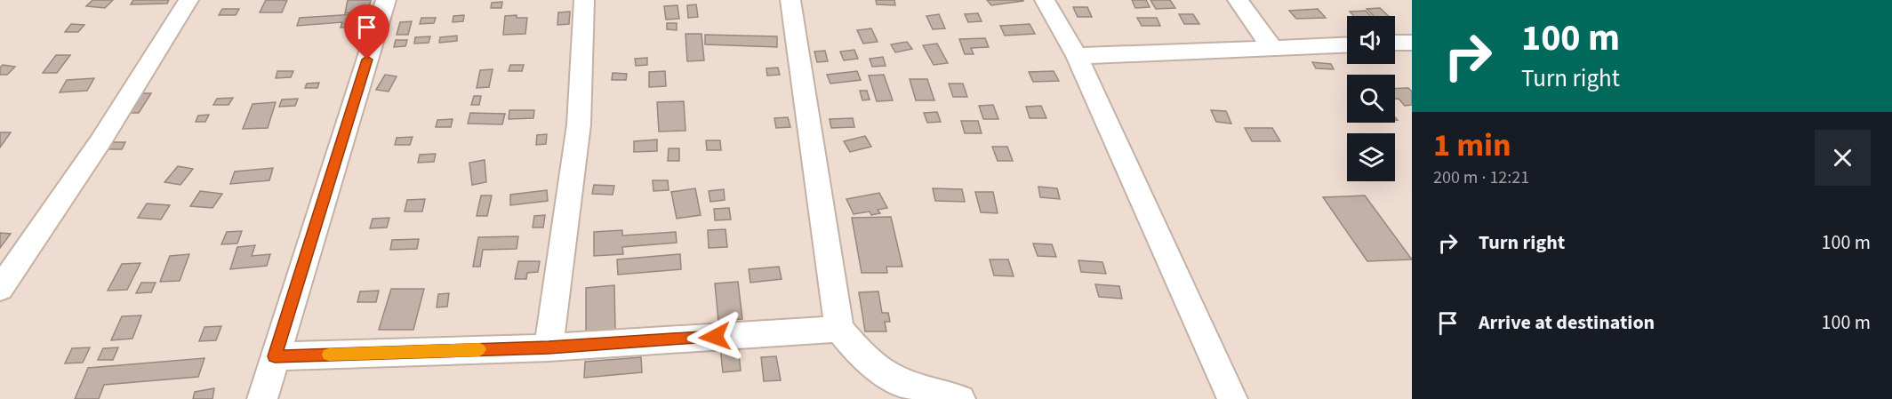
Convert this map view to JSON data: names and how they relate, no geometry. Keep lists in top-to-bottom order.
{
  "page": {
    "turn": ["100 m", "Turn right"],
    "heading": ["1 min", "200 m · 12:21"],
    "list": [
      {
        "name": "Turn right",
        "value": "100 m"
      },
      {
        "name": "Arrive at destination",
        "value": "100 m"
      }
    ]
  }
}
